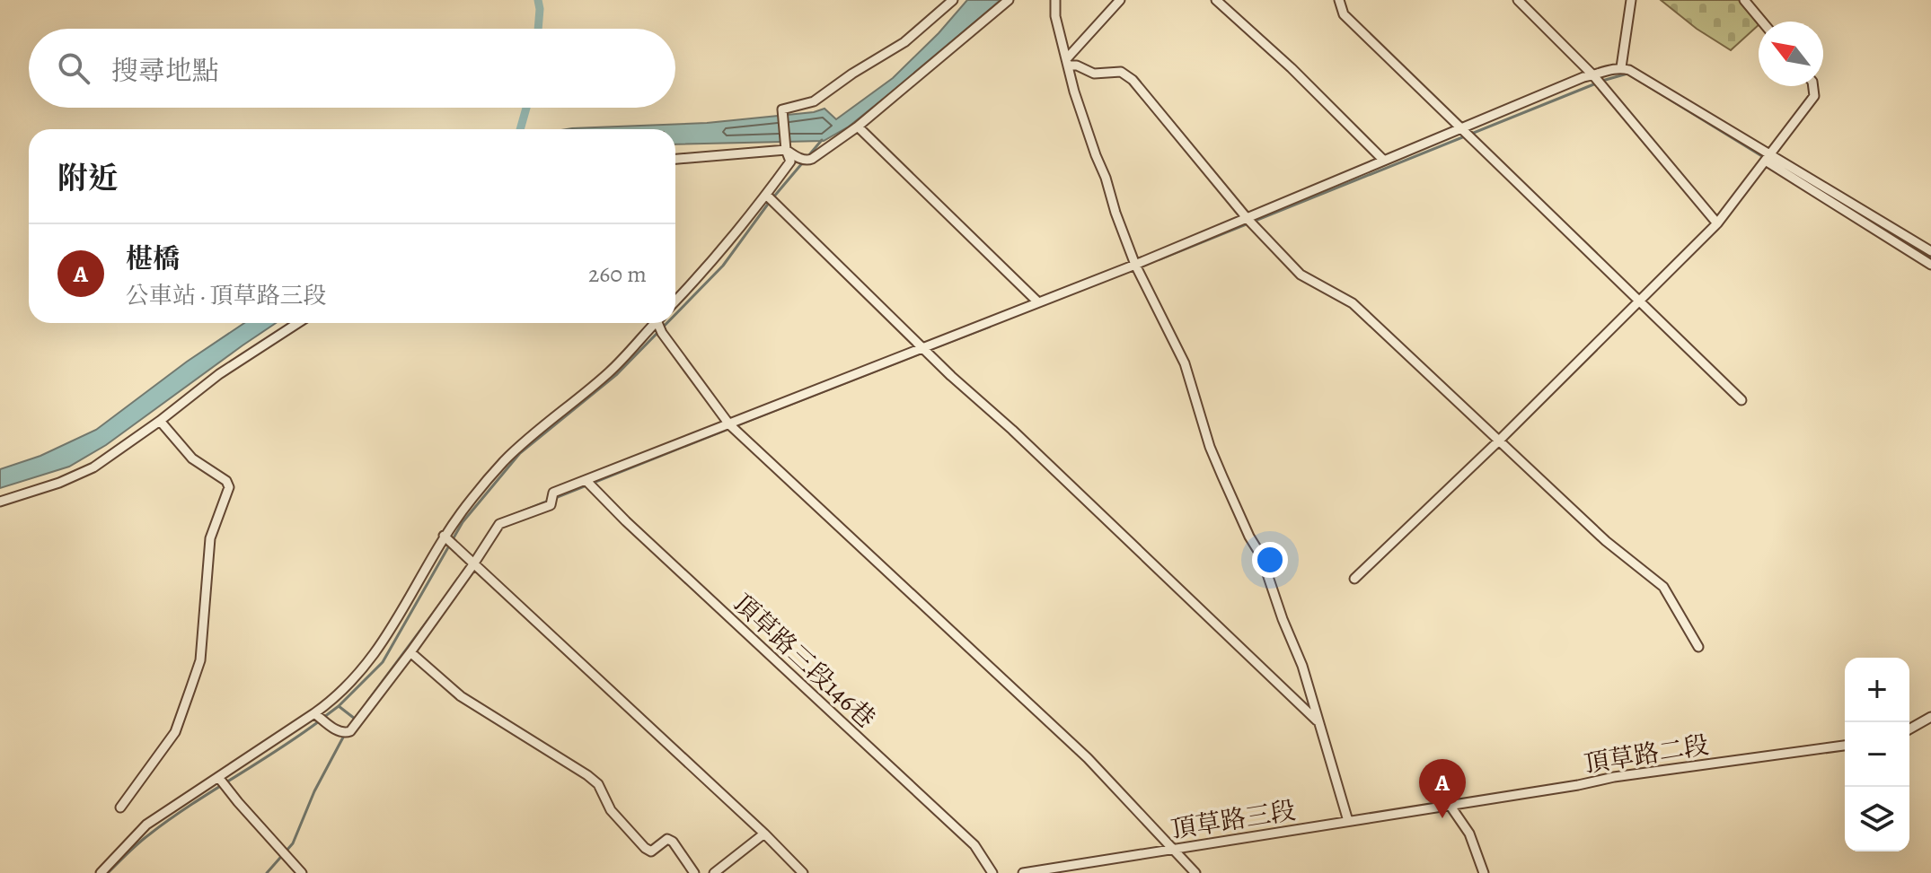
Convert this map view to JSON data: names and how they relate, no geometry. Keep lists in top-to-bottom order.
{
  "streets": {
    "street": ["頂草路三段146巷", "頂草路二段", "頂草路三段"]
  },
  "crossings": [
    ["頂草路二段", "頂草路三段"]
  ],
  "north": "top left",
  "page": {
    "search": "搜尋地點",
    "heading": "附近",
    "list": [
      {
        "mark": "A",
        "name": "椹橋",
        "note": "公車站 · 頂草路三段",
        "value": "260 m"
      }
    ],
    "map_buttons": ["+", "−"],
    "pins": "A"
  }
}
